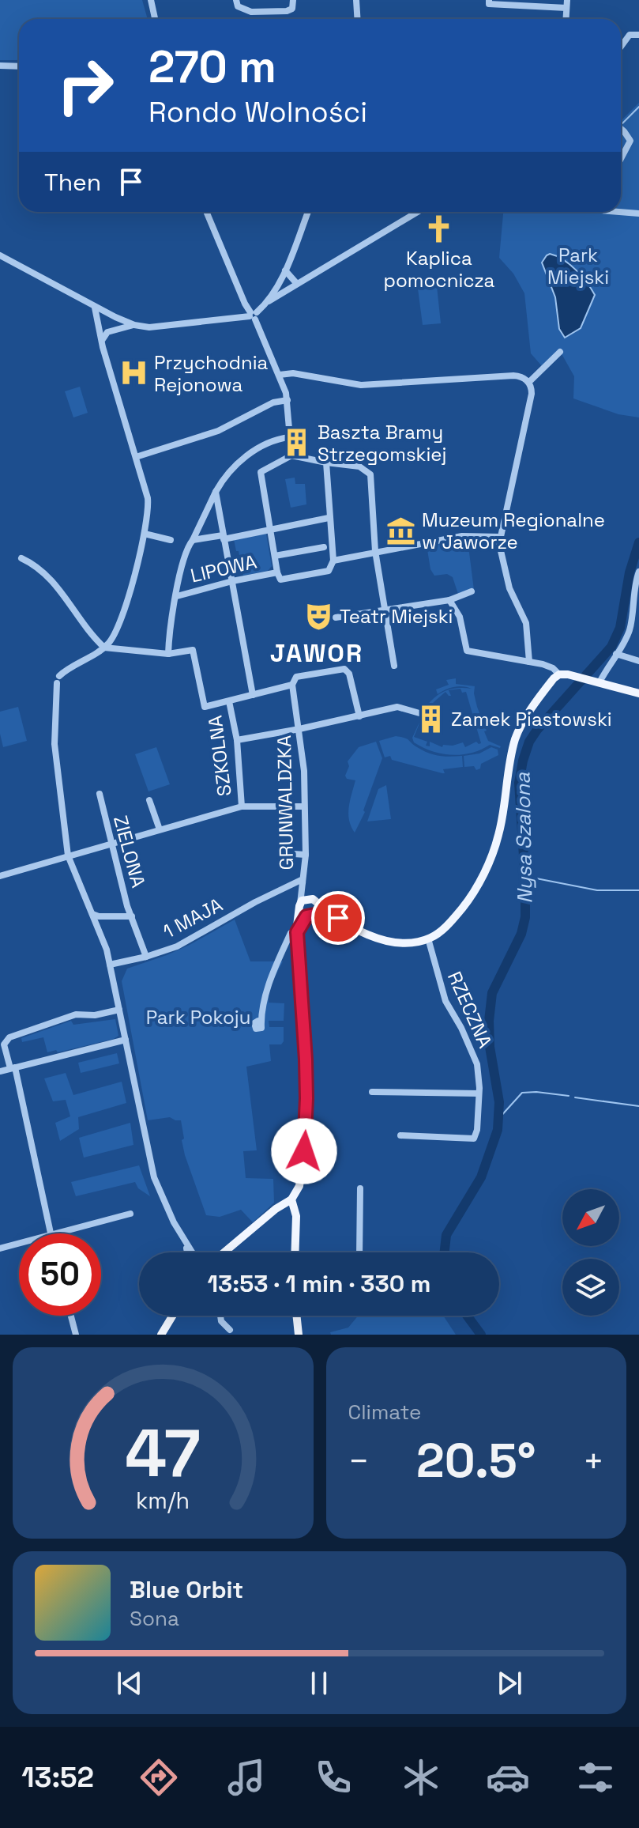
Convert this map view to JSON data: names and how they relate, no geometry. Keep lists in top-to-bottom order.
{
  "streets": {
    "street": [
      "LIPOWA",
      "SZKOLNA",
      "GRUNWALDZKA",
      "ZIELONA",
      "1 MAJA",
      "RZECZNA"
    ]
  },
  "crossings": [
    ["GRUNWALDZKA", "1 MAJA"],
    ["ZIELONA", "1 MAJA"]
  ],
  "districts": ["JAWOR"],
  "water": ["Nysa Szalona"],
  "parks": ["Park Miejski", "Park Pokoju"],
  "places": {
    "church": ["Kaplica pomocnicza"],
    "hospital": ["Przychodnia Rejonowa"],
    "building": ["Baszta Bramy Strzegomskiej", "Zamek Piastowski"],
    "museum": ["Muzeum Regionalne w Jaworze"],
    "theatre": ["Teatr Miejski"]
  },
  "north": "bottom left",
  "page": {
    "turn": ["270 m", "Rondo Wolności"],
    "then": "Then",
    "limit": "50",
    "trip": "13:53 · 1 min · 330 m",
    "tile": "Climate",
    "heat": ["−", "20.5°", "+"],
    "song": ["Blue Orbit", "Sona"],
    "tabs": "13:52",
    "gauge": ["47", "km/h"]
  }
}
